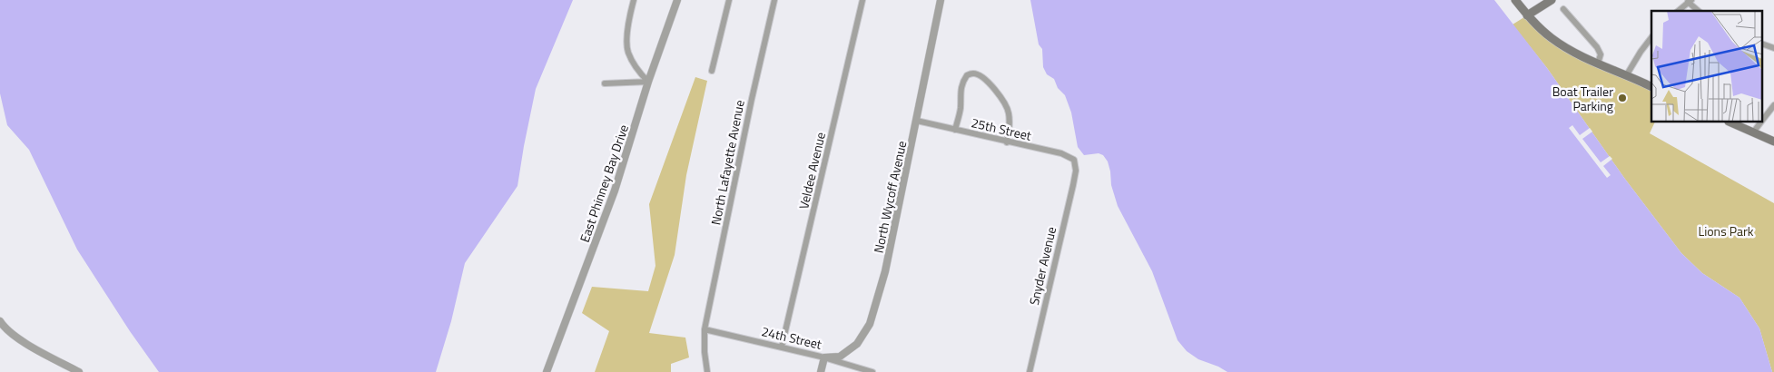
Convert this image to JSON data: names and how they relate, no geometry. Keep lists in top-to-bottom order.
{
  "streets": {
    "street": [
      "25th Street",
      "North Lafayette Avenue",
      "Veldee Avenue",
      "East Phinney Bay Drive",
      "North Wycoff Avenue",
      "Snyder Avenue",
      "24th Street"
    ]
  },
  "crossings": [
    ["25th Street", "North Wycoff Avenue"],
    ["25th Street", "Snyder Avenue"],
    ["North Lafayette Avenue", "24th Street"],
    ["Veldee Avenue", "24th Street"],
    ["North Wycoff Avenue", "24th Street"]
  ],
  "parks": ["Lions Park"],
  "places": ["Boat Trailer Parking"]
}
